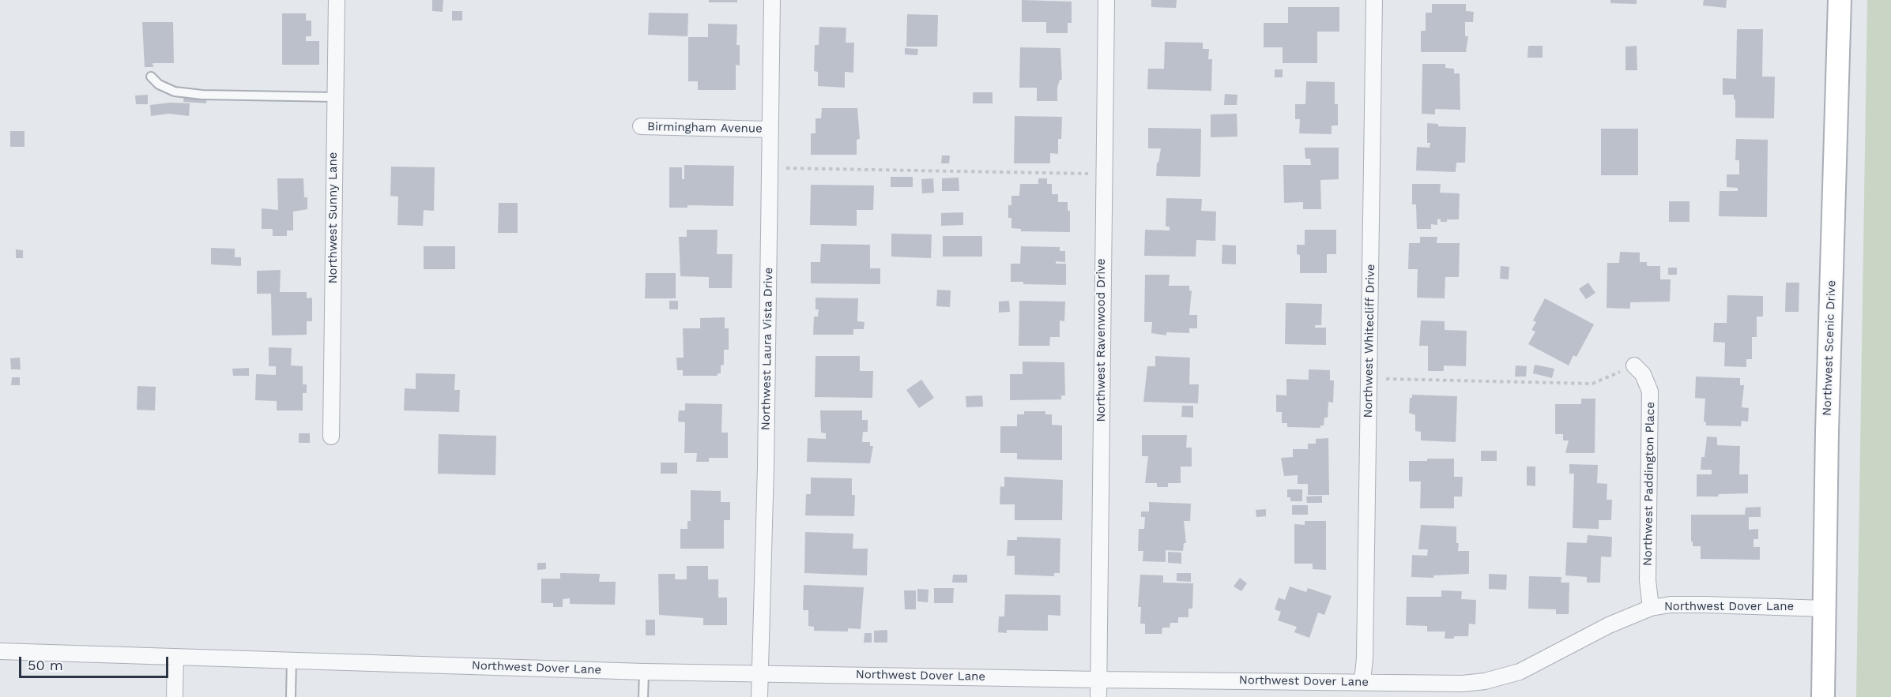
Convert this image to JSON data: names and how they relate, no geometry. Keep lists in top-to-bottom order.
{
  "streets": {
    "main road": ["Northwest Scenic Drive"],
    "street": [
      "Birmingham Avenue",
      "Northwest Sunny Lane",
      "Northwest Ravenwood Drive",
      "Northwest Whitecliff Drive",
      "Northwest Laura Vista Drive",
      "Northwest Paddington Place",
      "Northwest Dover Lane"
    ]
  },
  "crossings": [
    ["Birmingham Avenue", "Northwest Laura Vista Drive"],
    ["Northwest Ravenwood Drive", "Northwest Dover Lane"],
    ["Northwest Whitecliff Drive", "Northwest Dover Lane"],
    ["Northwest Scenic Drive", "Northwest Dover Lane"],
    ["Northwest Laura Vista Drive", "Northwest Dover Lane"],
    ["Northwest Paddington Place", "Northwest Dover Lane"]
  ],
  "scale_bar": "50 m"
}
